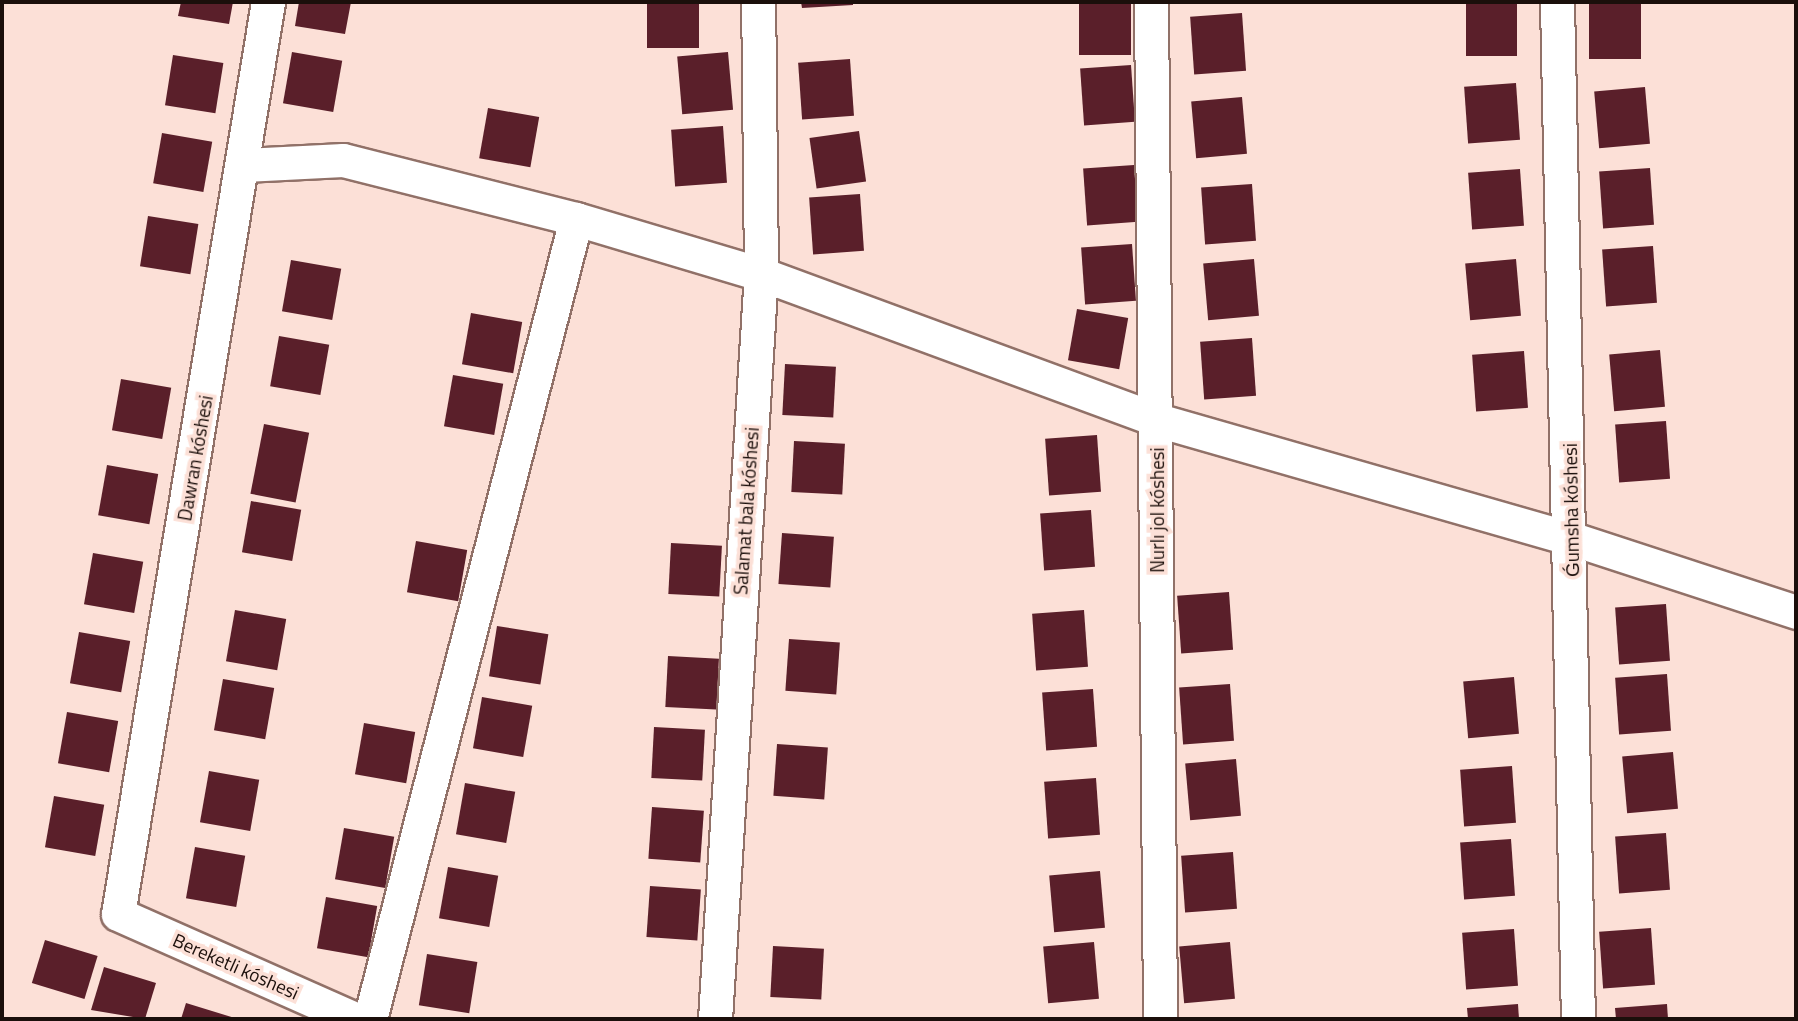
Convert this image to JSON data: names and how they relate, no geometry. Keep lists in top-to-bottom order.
{
  "streets": {
    "street": [
      "Dawran kóshesi",
      "Nurlı jol kóshesi",
      "Ǵumsha kóshesi",
      "Salamat bala kóshesi",
      "Bereketli kóshesi"
    ]
  },
  "crossings": [
    ["Dawran kóshesi", "Bereketli kóshesi"]
  ]
}
